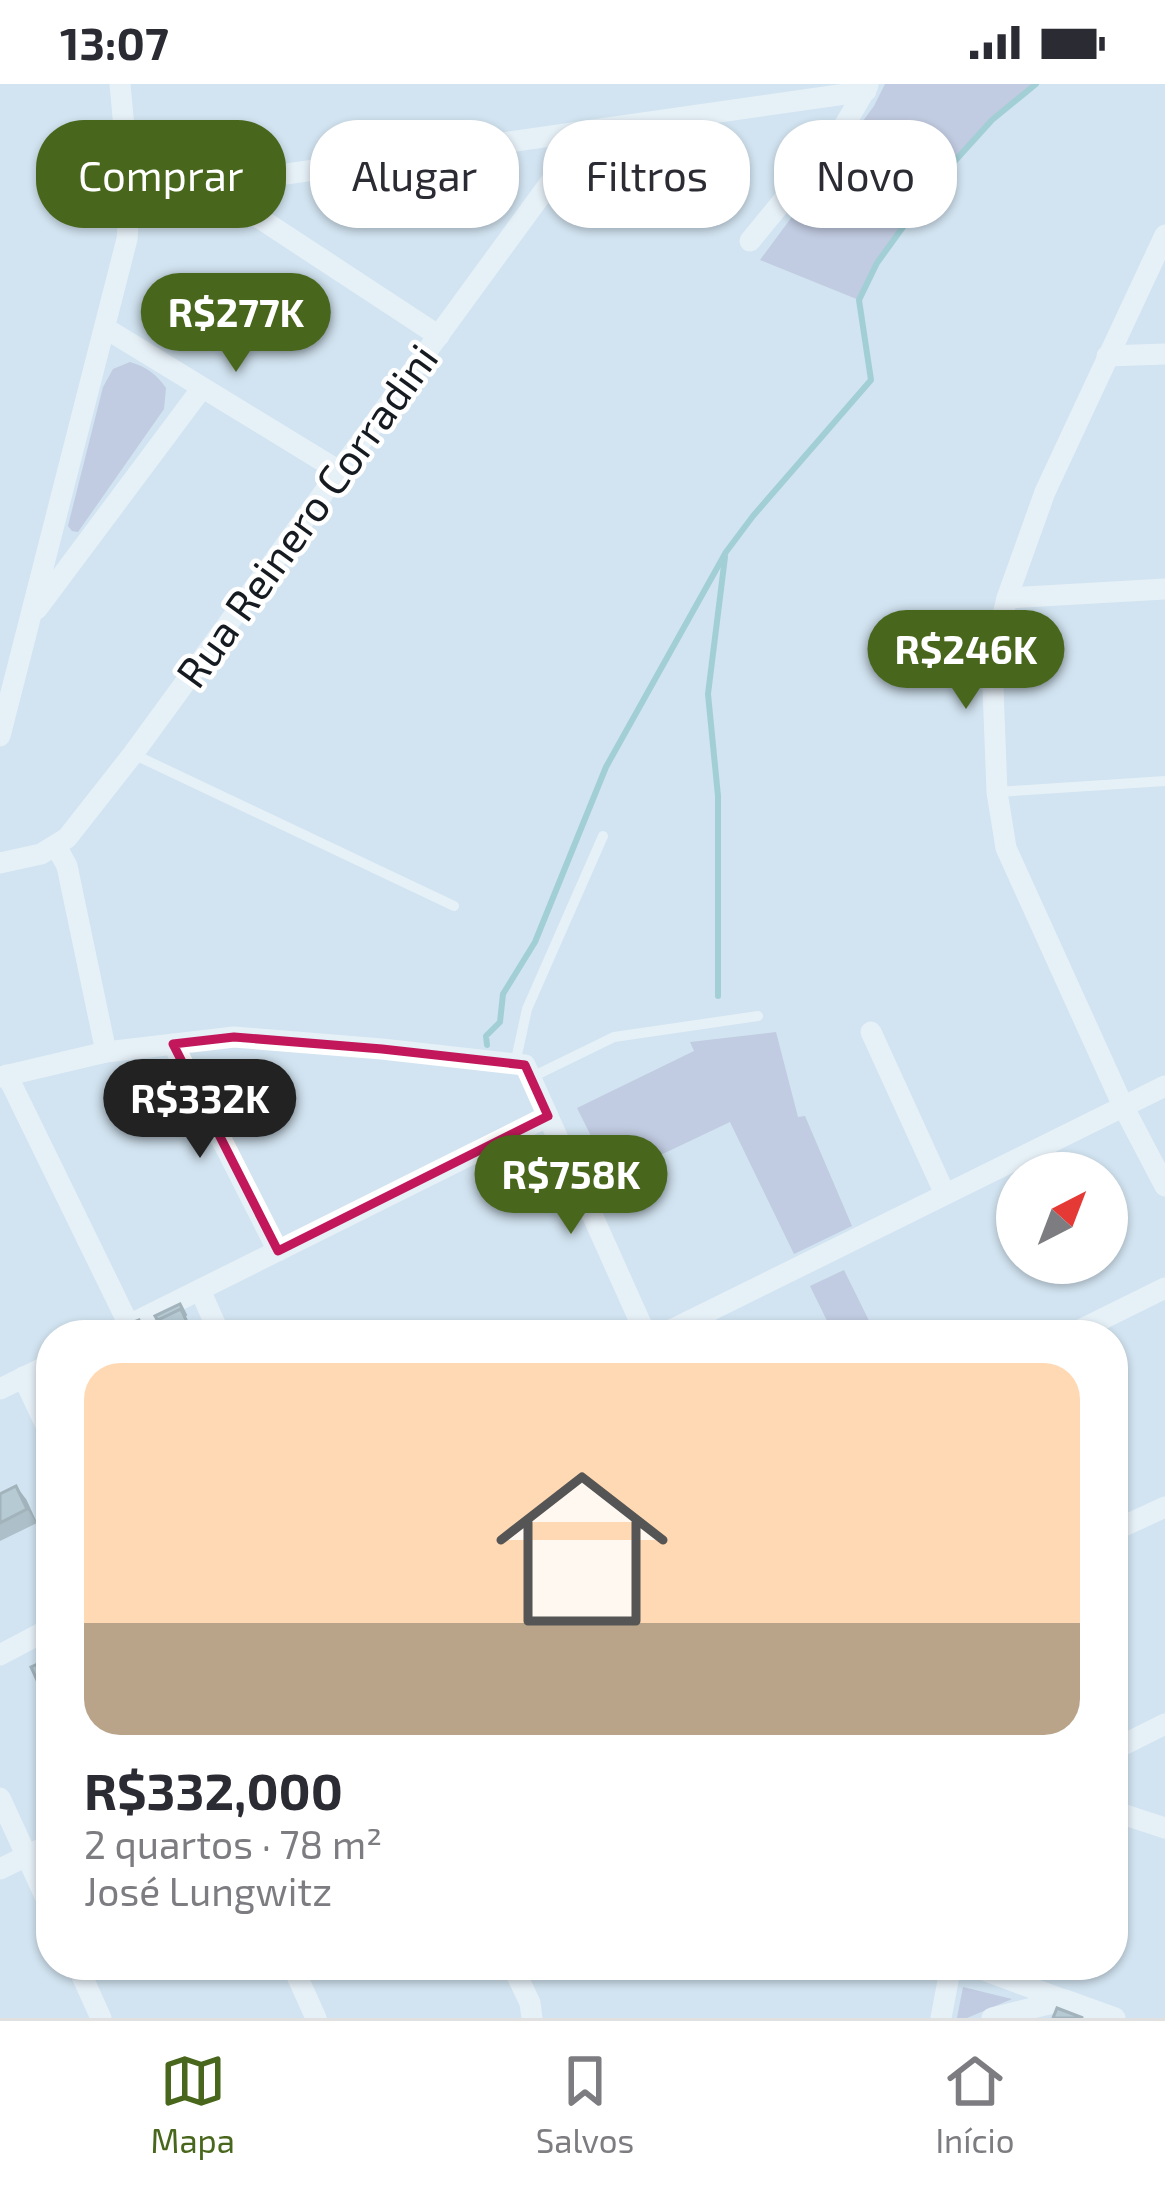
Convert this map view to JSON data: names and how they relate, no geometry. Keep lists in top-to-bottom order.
{
  "streets": {
    "street": ["Rua Reinero Corradini"]
  },
  "north": "top right",
  "page": {
    "status": "13:07",
    "chip": [
      "Comprar",
      "Alugar",
      "Filtros",
      "Novo"
    ],
    "price": [
      "R$277K",
      "R$246K",
      "R$332K",
      "R$758K"
    ],
    "list": [
      {
        "name": "R$332,000",
        "note": "2 quartos · 78 m² · José Lungwitz"
      }
    ],
    "tabs": ["Mapa", "Salvos", "Início"]
  }
}
